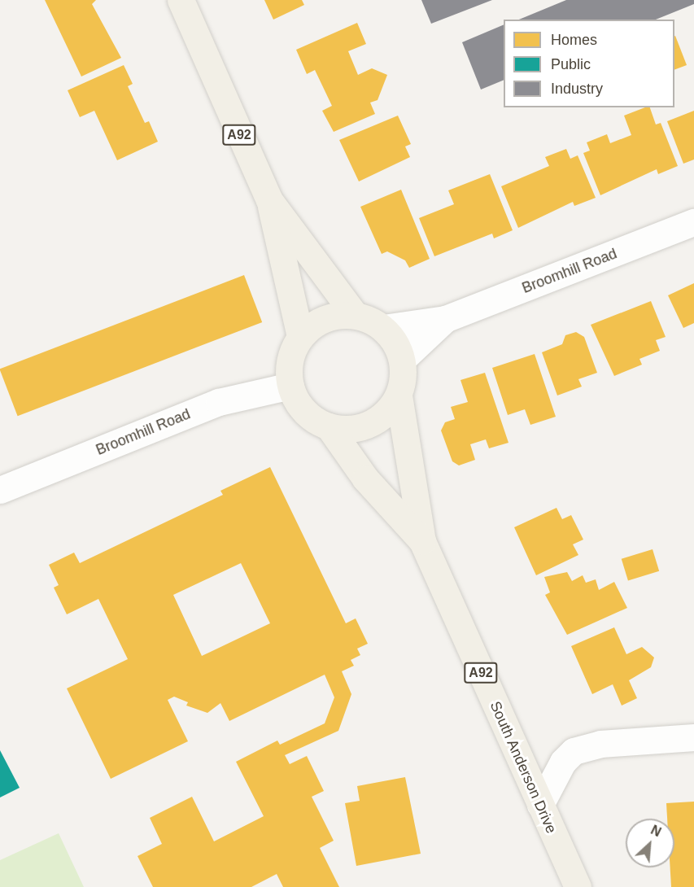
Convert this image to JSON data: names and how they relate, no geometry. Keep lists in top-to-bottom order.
{
  "streets": {
    "main road": ["A92", "South Anderson Drive"],
    "street": ["Broomhill Road"]
  },
  "crossings": [
    ["A92", "Broomhill Road"],
    ["A92", "South Anderson Drive"]
  ],
  "legend": ["Homes", "Public", "Industry"],
  "north": "top right"
}
